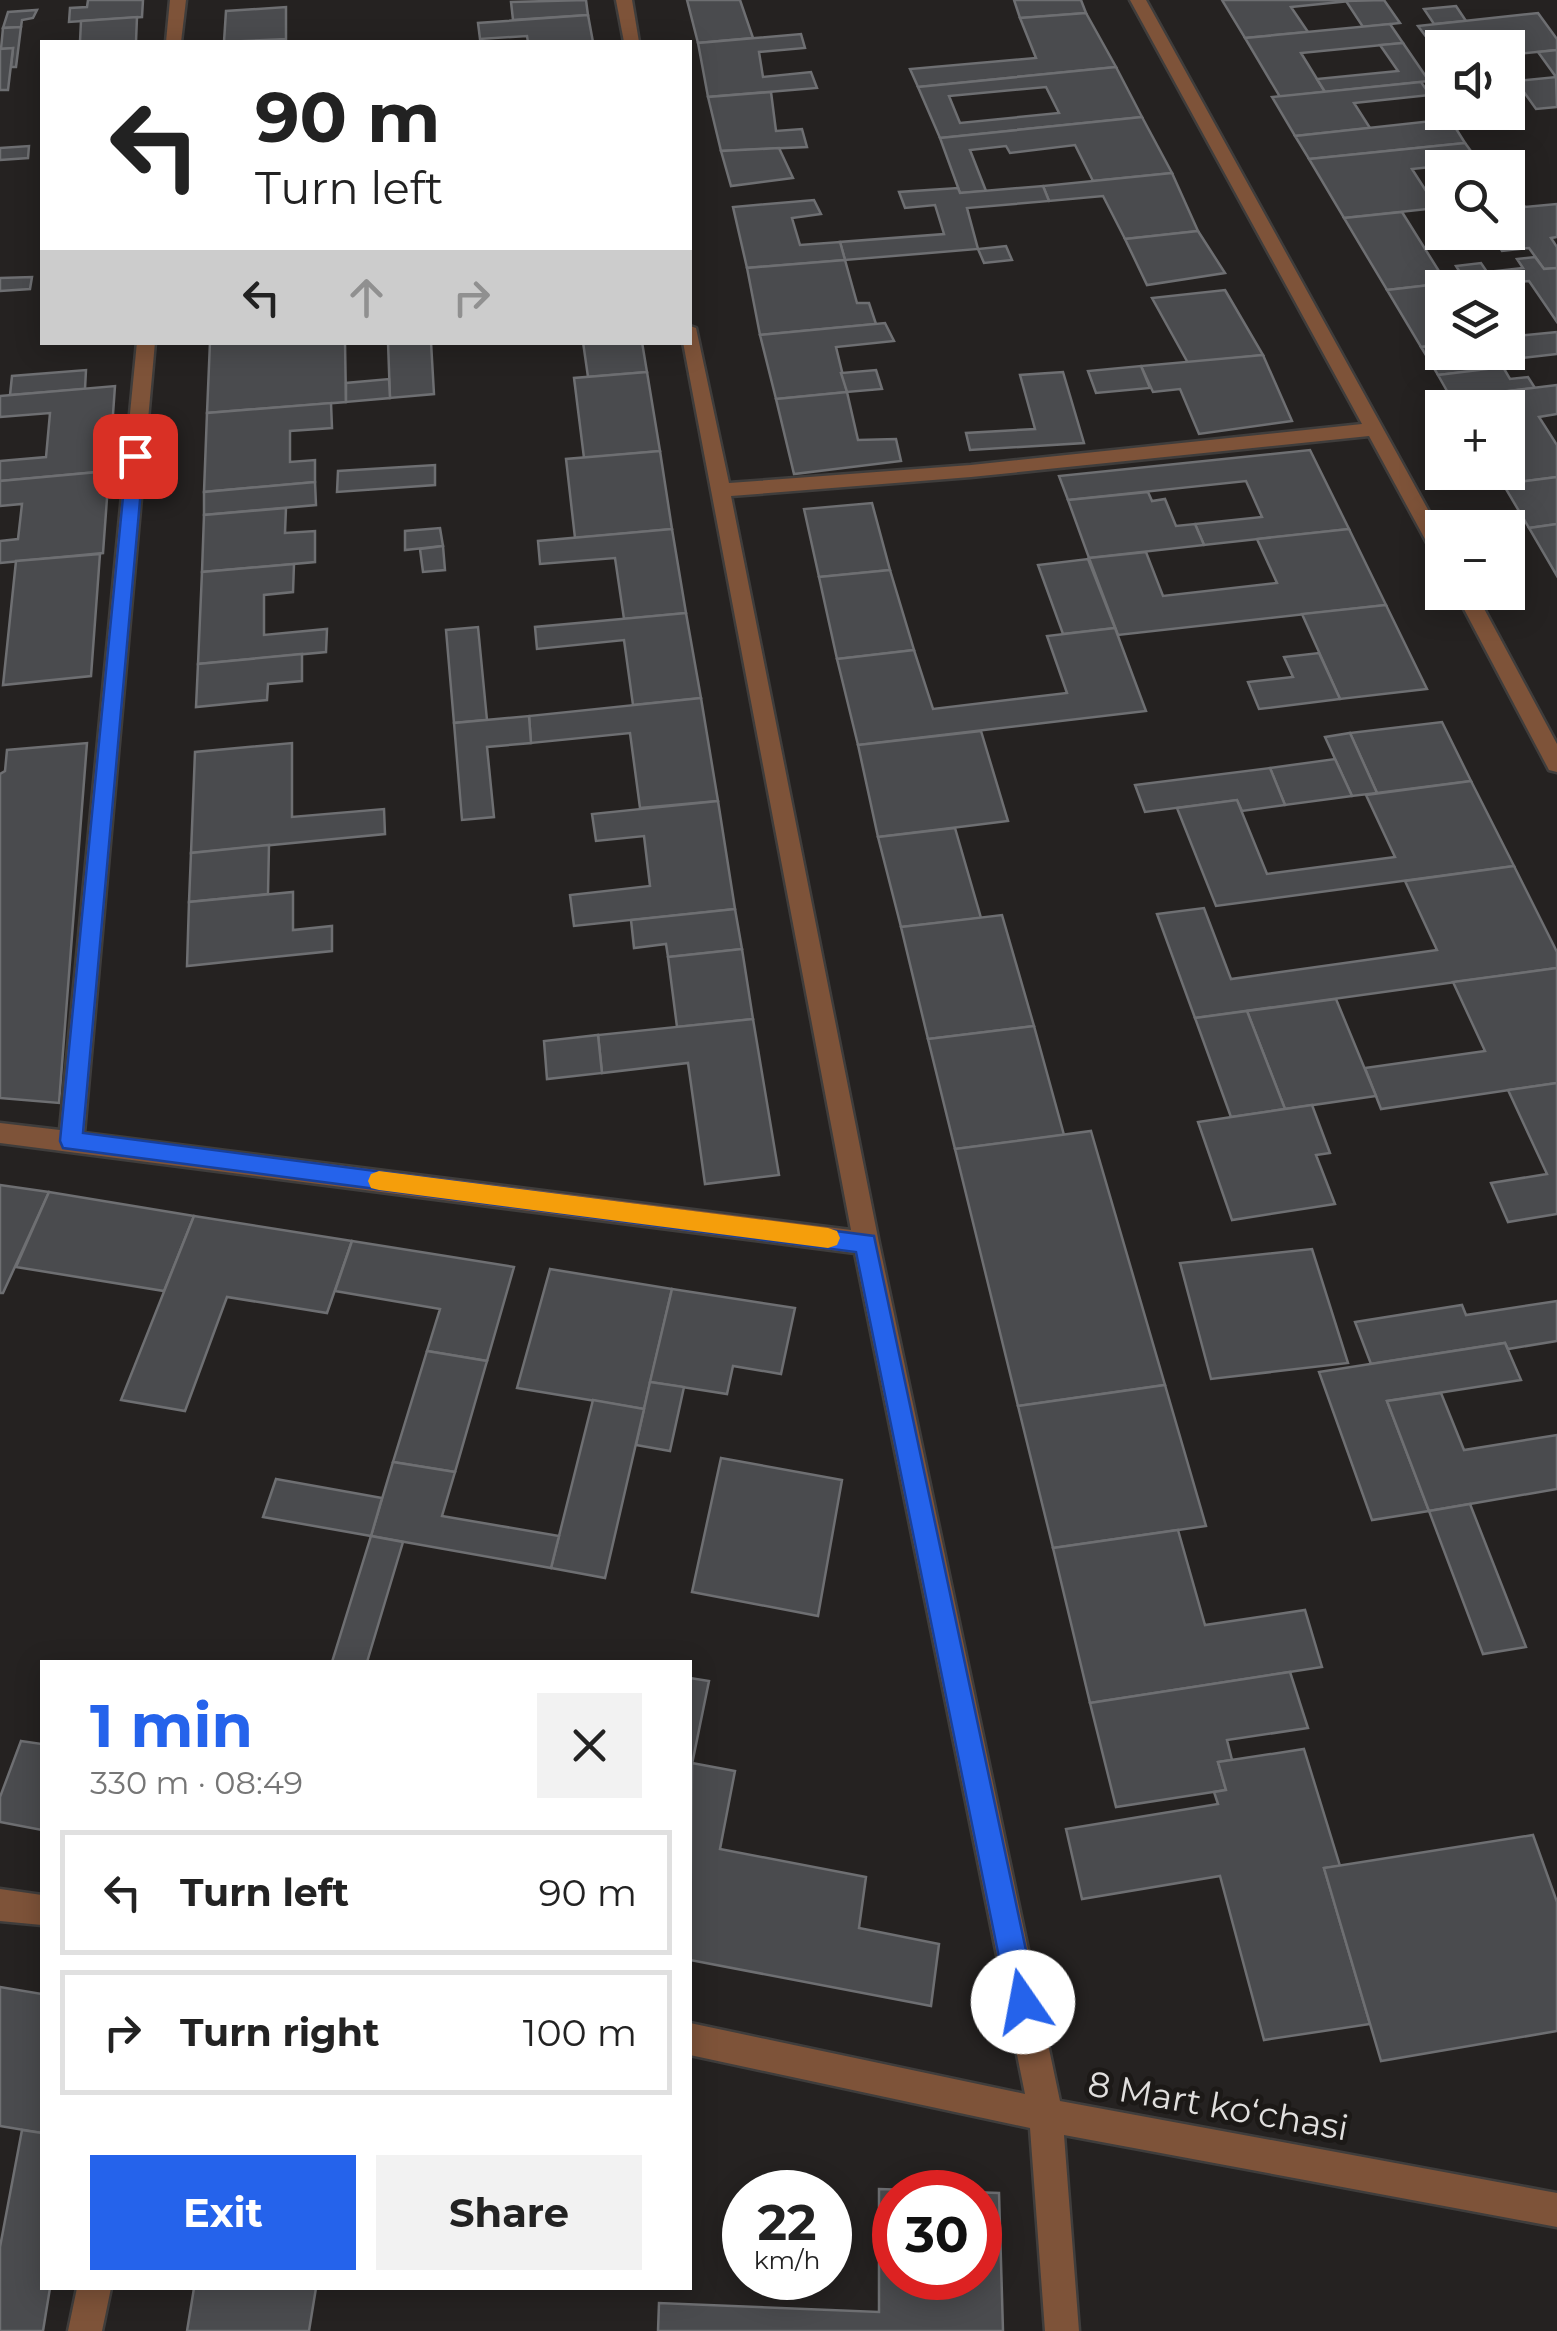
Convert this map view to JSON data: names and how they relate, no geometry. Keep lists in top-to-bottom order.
{
  "streets": {
    "street": ["8 Mart koʻchasi"]
  },
  "page": {
    "map_buttons": ["+", "−"],
    "turn": ["90 m", "Turn left"],
    "heading": ["1 min", "330 m · 08:49"],
    "list": [
      {
        "name": "Turn left",
        "value": "90 m"
      },
      {
        "name": "Turn right",
        "value": "100 m"
      }
    ],
    "buttons": ["Exit", "Share"],
    "speed": "22 km/h",
    "limit": "30"
  }
}
